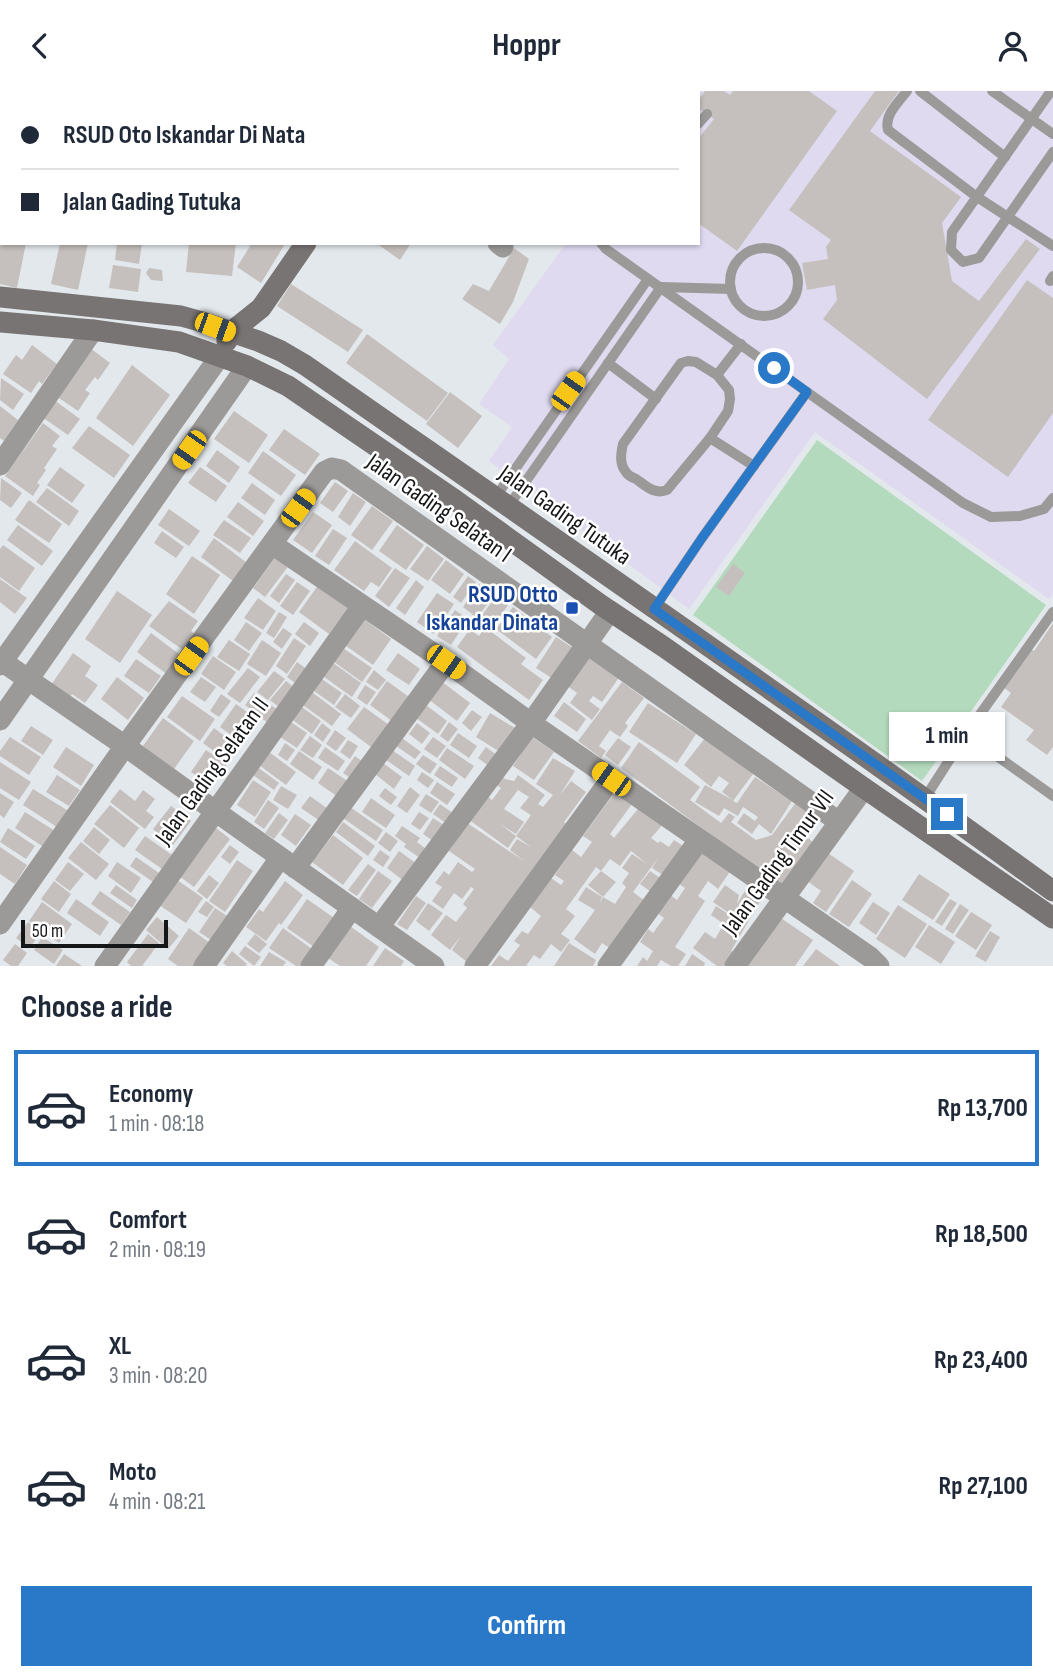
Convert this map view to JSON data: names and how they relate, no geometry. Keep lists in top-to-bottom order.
{
  "streets": {
    "main road": ["Jalan Gading Tutuka"],
    "street": ["Jalan Gading Selatan I", "Jalan Gading Selatan II", "Jalan Gading Timur VII"]
  },
  "crossings": [
    ["Jalan Gading Selatan I", "Jalan Gading Timur VII"]
  ],
  "places": {
    "transit": ["RSUD Otto Iskandar Dinata"]
  },
  "scale_bar": "50 m",
  "page": {
    "header": "Hoppr",
    "banner": ["RSUD Oto Iskandar Di Nata", "Jalan Gading Tutuka"],
    "bubble": "1 min",
    "scale": "50 m",
    "heading": "Choose a ride",
    "list": [
      {
        "name": "Economy",
        "note": "1 min · 08:18",
        "value": "Rp 13,700"
      },
      {
        "name": "Comfort",
        "note": "2 min · 08:19",
        "value": "Rp 18,500"
      },
      {
        "name": "XL",
        "note": "3 min · 08:20",
        "value": "Rp 23,400"
      },
      {
        "name": "Moto",
        "note": "4 min · 08:21",
        "value": "Rp 27,100"
      }
    ],
    "buttons": "Confirm"
  }
}
